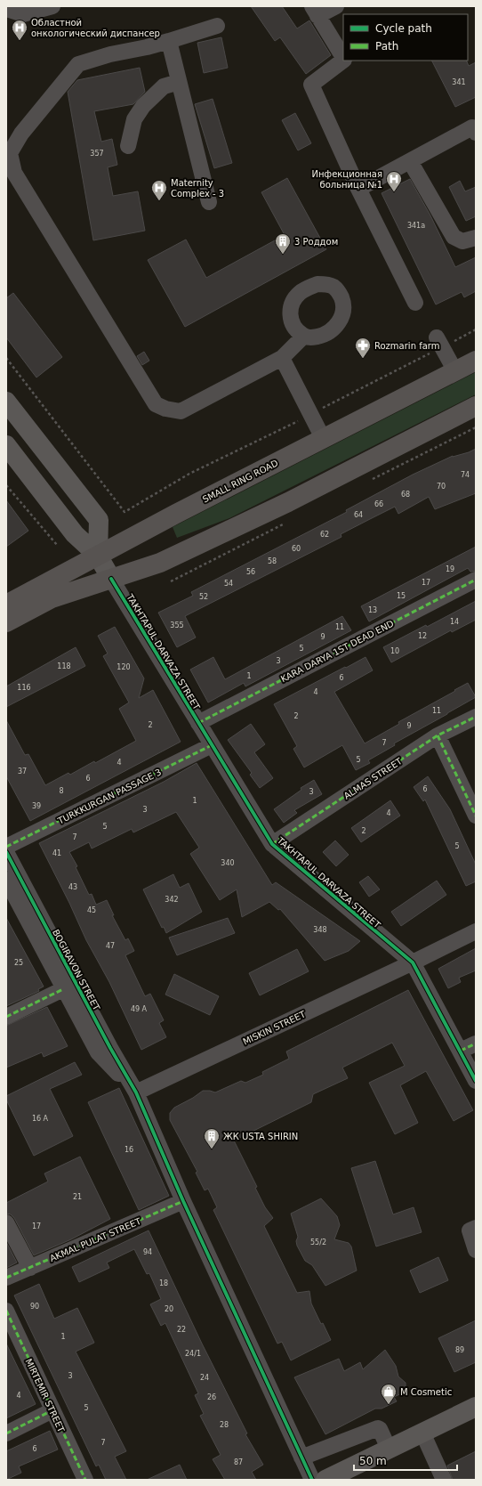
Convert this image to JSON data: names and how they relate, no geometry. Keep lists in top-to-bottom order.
{
  "streets": {
    "highway": ["SMALL RING ROAD"],
    "main road": ["TAKHTAPUL DARVAZA STREET"],
    "street": [
      "KАRA DARYA 1ST DEAD END",
      "ALMAS STREET",
      "TURKKURGAN PASSAGE 3",
      "BOGIRAVON STREET",
      "MISKIN STREET",
      "AKMAL PULAT STREET",
      "MIRTEMIR STREET"
    ]
  },
  "crossings": [
    ["SMALL RING ROAD", "TAKHTAPUL DARVAZA STREET"],
    ["KАRA DARYA 1ST DEAD END", "TAKHTAPUL DARVAZA STREET"],
    ["TAKHTAPUL DARVAZA STREET", "ALMAS STREET"],
    ["TAKHTAPUL DARVAZA STREET", "TURKKURGAN PASSAGE 3"],
    ["TAKHTAPUL DARVAZA STREET", "MISKIN STREET"],
    ["BOGIRAVON STREET", "MISKIN STREET"]
  ],
  "places": {
    "hospital": ["Областной онкологический диспансер", "Инфекционная больница №1", "Maternity Complex - 3"],
    "building": ["3 Роддом", "ЖК USTA SHIRIN"],
    "pharmacy": ["Rozmarin farm"],
    "shop": ["M Cosmetic"]
  },
  "house_numbers": [
    "341",
    "357",
    "341а",
    "74",
    "70",
    "68",
    "66",
    "64",
    "62",
    "60",
    "58",
    "19",
    "56",
    "17",
    "54",
    "15",
    "52",
    "13",
    "14",
    "355",
    "11",
    "12",
    "9",
    "5",
    "10",
    "3",
    "118",
    "120",
    "1",
    "6",
    "116",
    "4",
    "11",
    "2",
    "2",
    "9",
    "7",
    "5",
    "4",
    "37",
    "6",
    "6",
    "8",
    "3",
    "1",
    "39",
    "3",
    "4",
    "5",
    "2",
    "7",
    "5",
    "41",
    "340",
    "43",
    "342",
    "45",
    "348",
    "47",
    "25",
    "49 A",
    "16 A",
    "16",
    "21",
    "17",
    "55/2",
    "94",
    "18",
    "90",
    "20",
    "22",
    "1",
    "89",
    "24/1",
    "3",
    "24",
    "4",
    "26",
    "5",
    "28",
    "7",
    "6",
    "87"
  ],
  "legend": ["Cycle path", "Path"],
  "scale_bar": "50 m"
}
